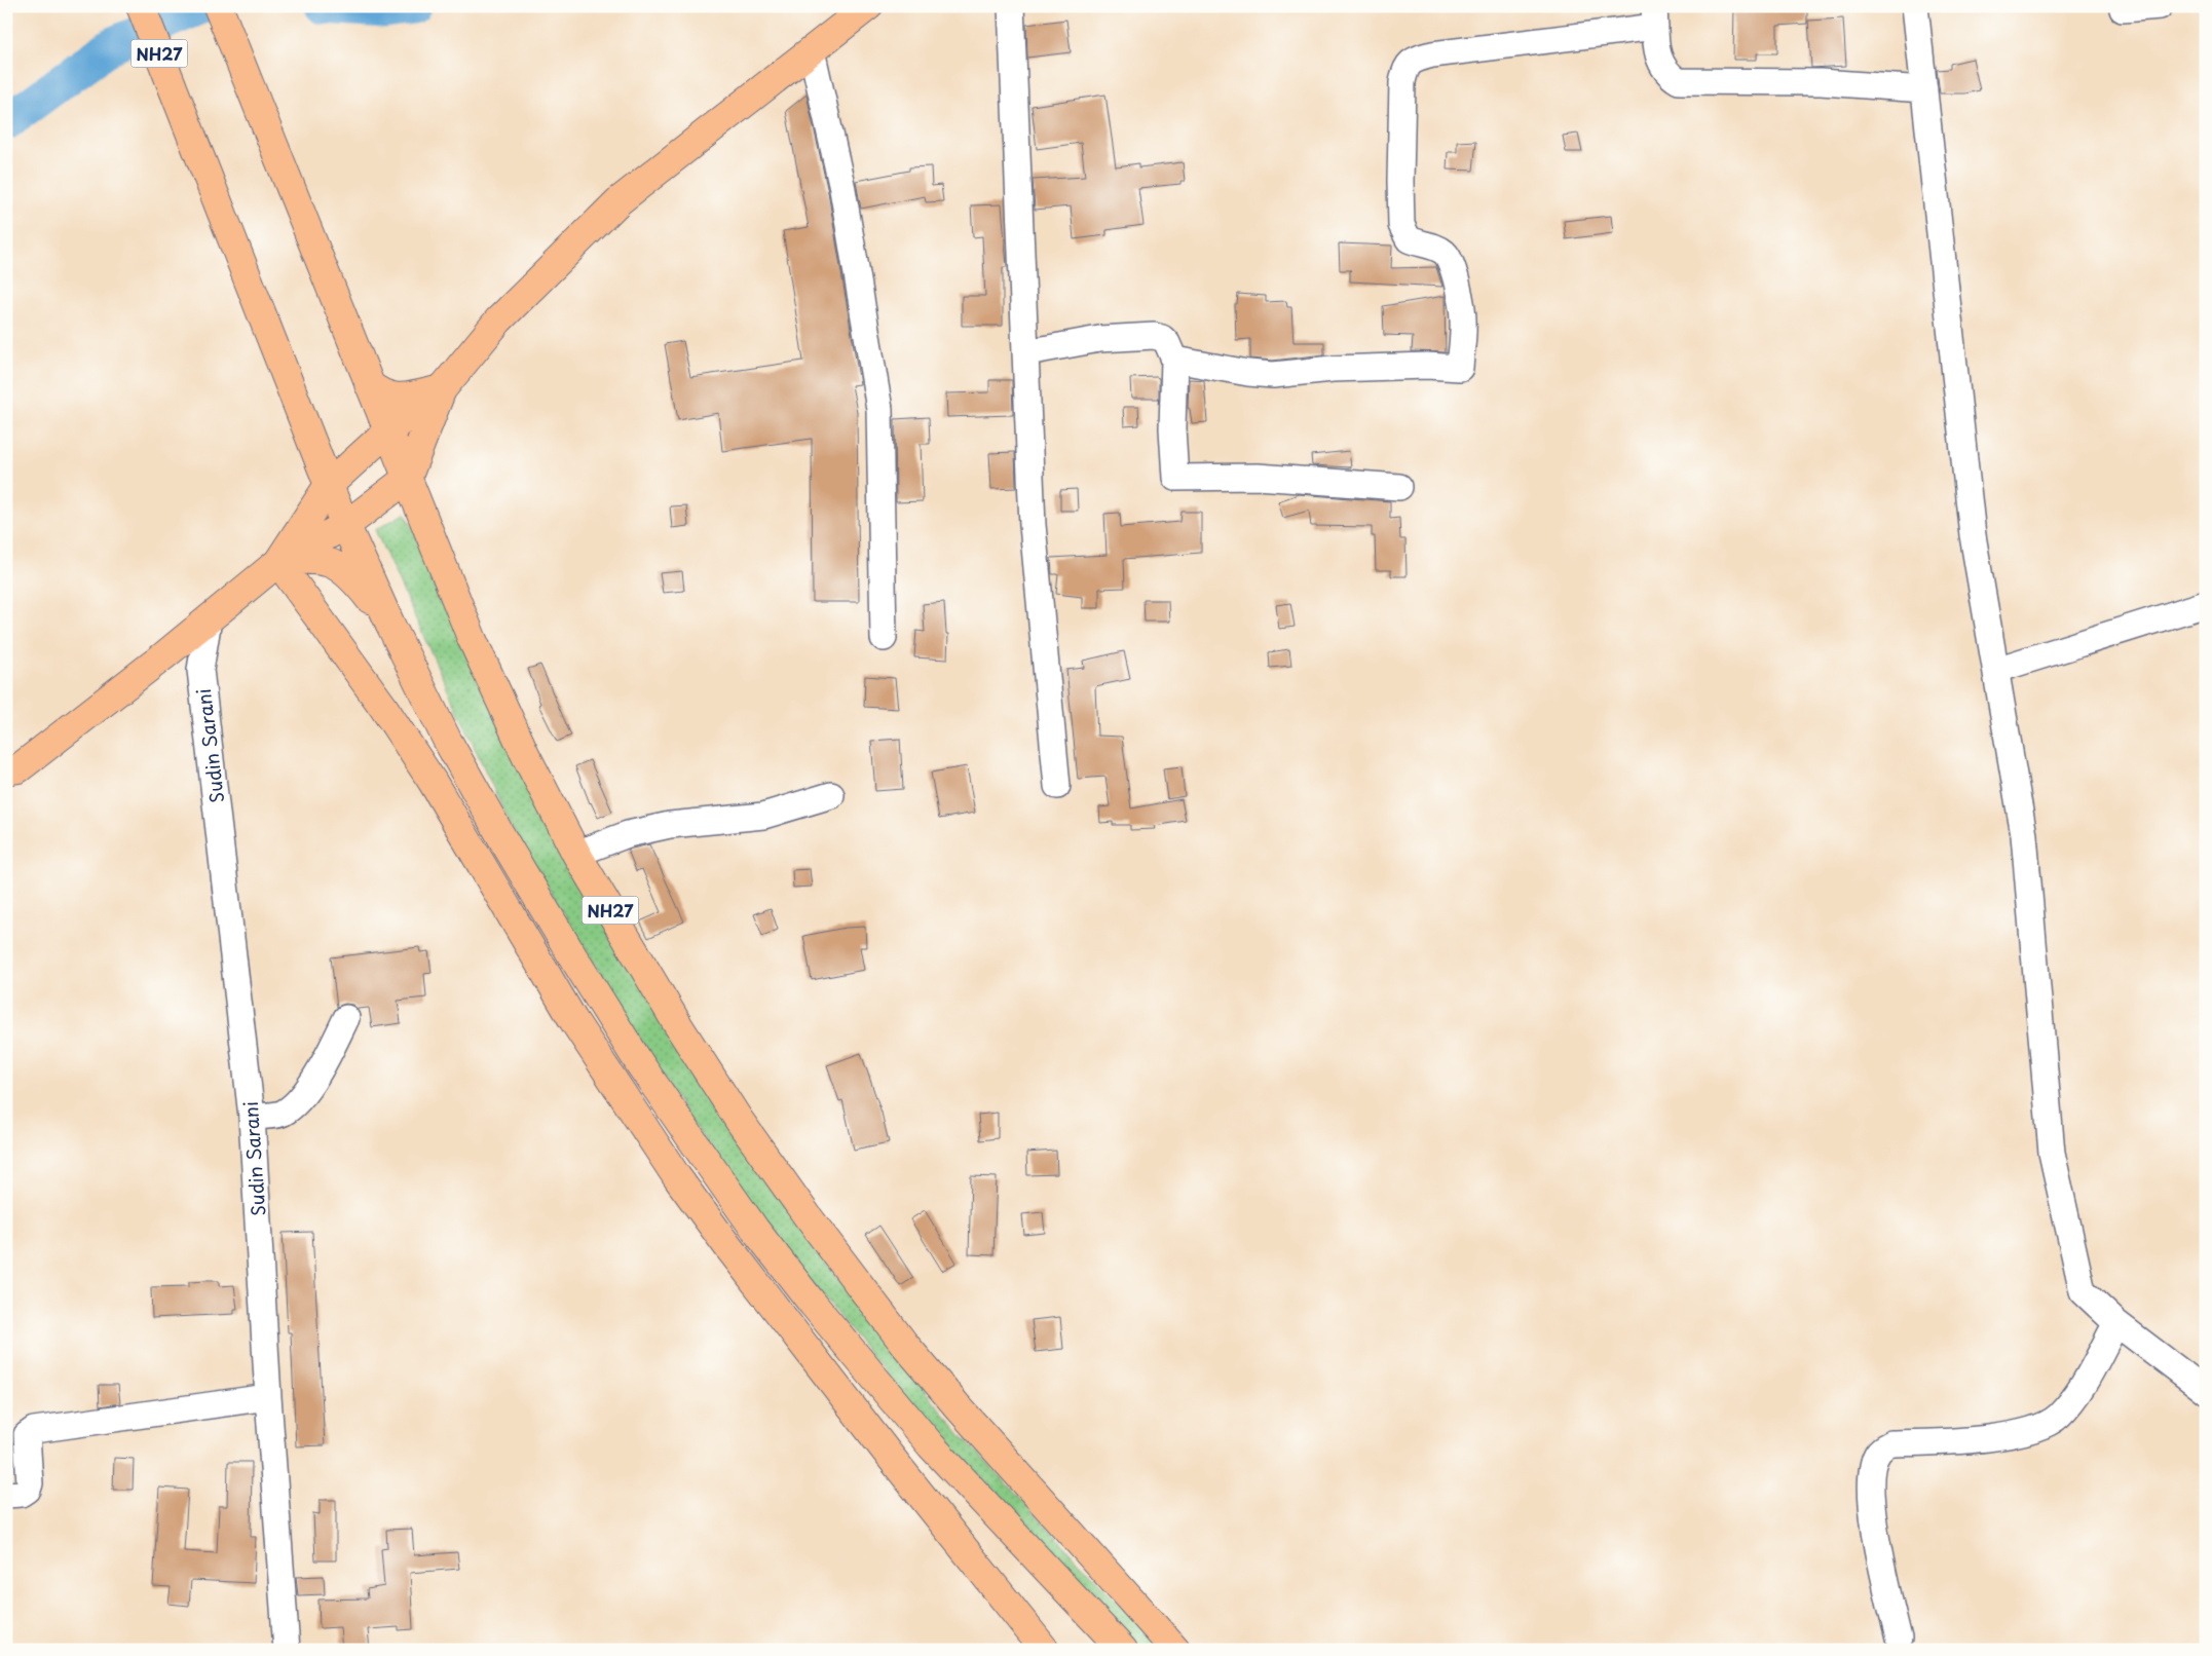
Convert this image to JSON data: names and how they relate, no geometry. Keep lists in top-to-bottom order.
{
  "streets": {
    "main road": ["NH27"],
    "street": ["Sudin Sarani"]
  }
}
